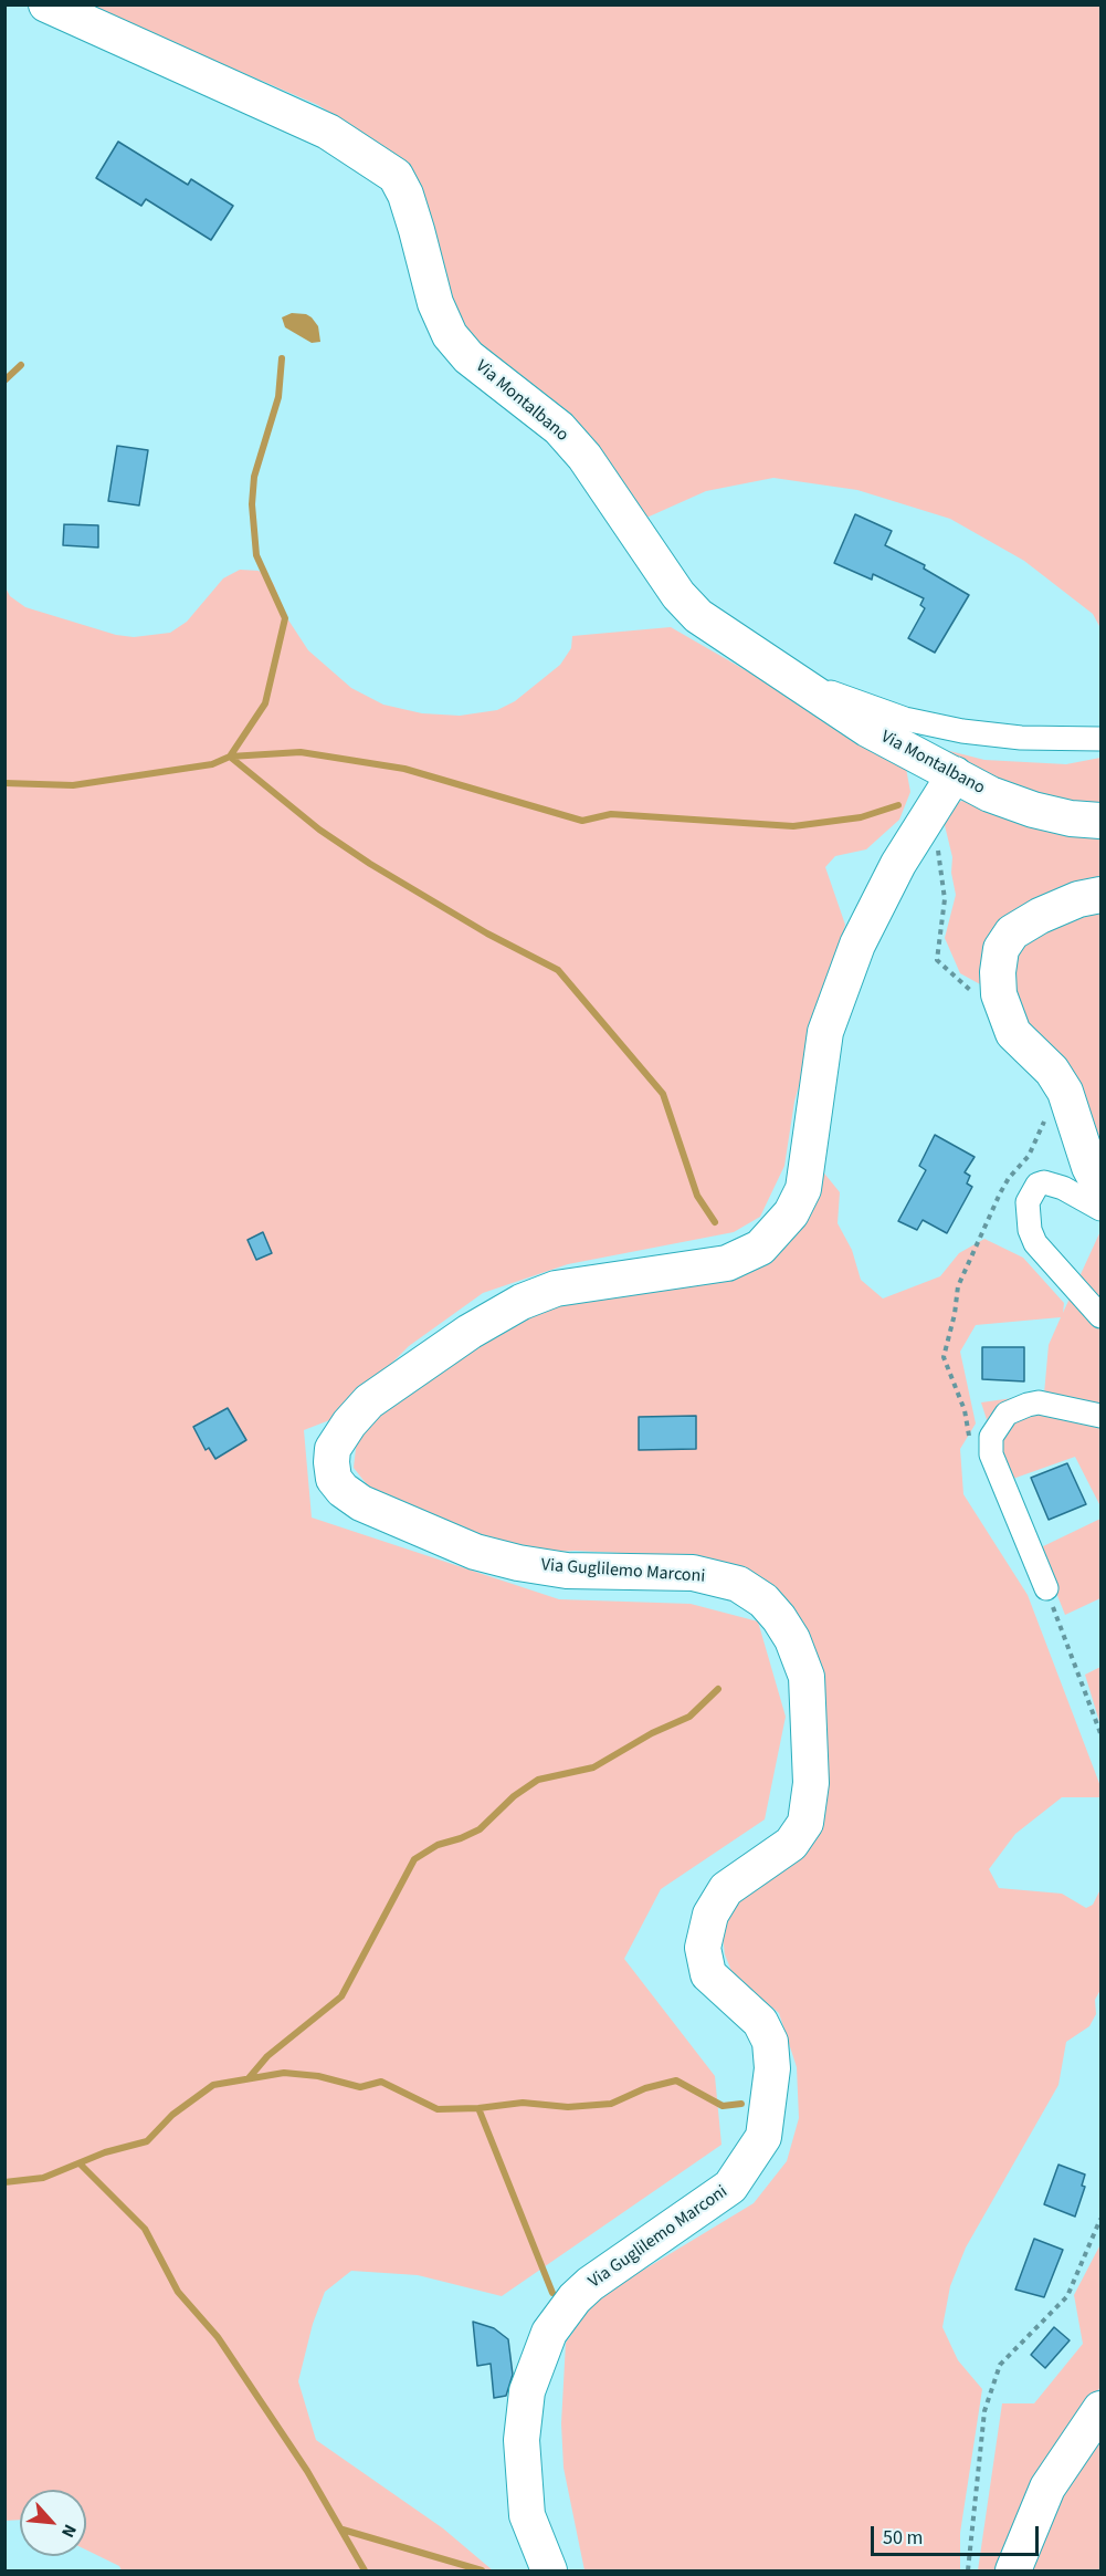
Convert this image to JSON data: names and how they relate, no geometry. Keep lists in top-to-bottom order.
{
  "streets": {
    "street": ["Via Montalbano", "Via Guglilemo Marconi"]
  },
  "crossings": [
    ["Via Montalbano", "Via Guglilemo Marconi"]
  ],
  "scale_bar": "50 m",
  "north": "bottom right"
}
